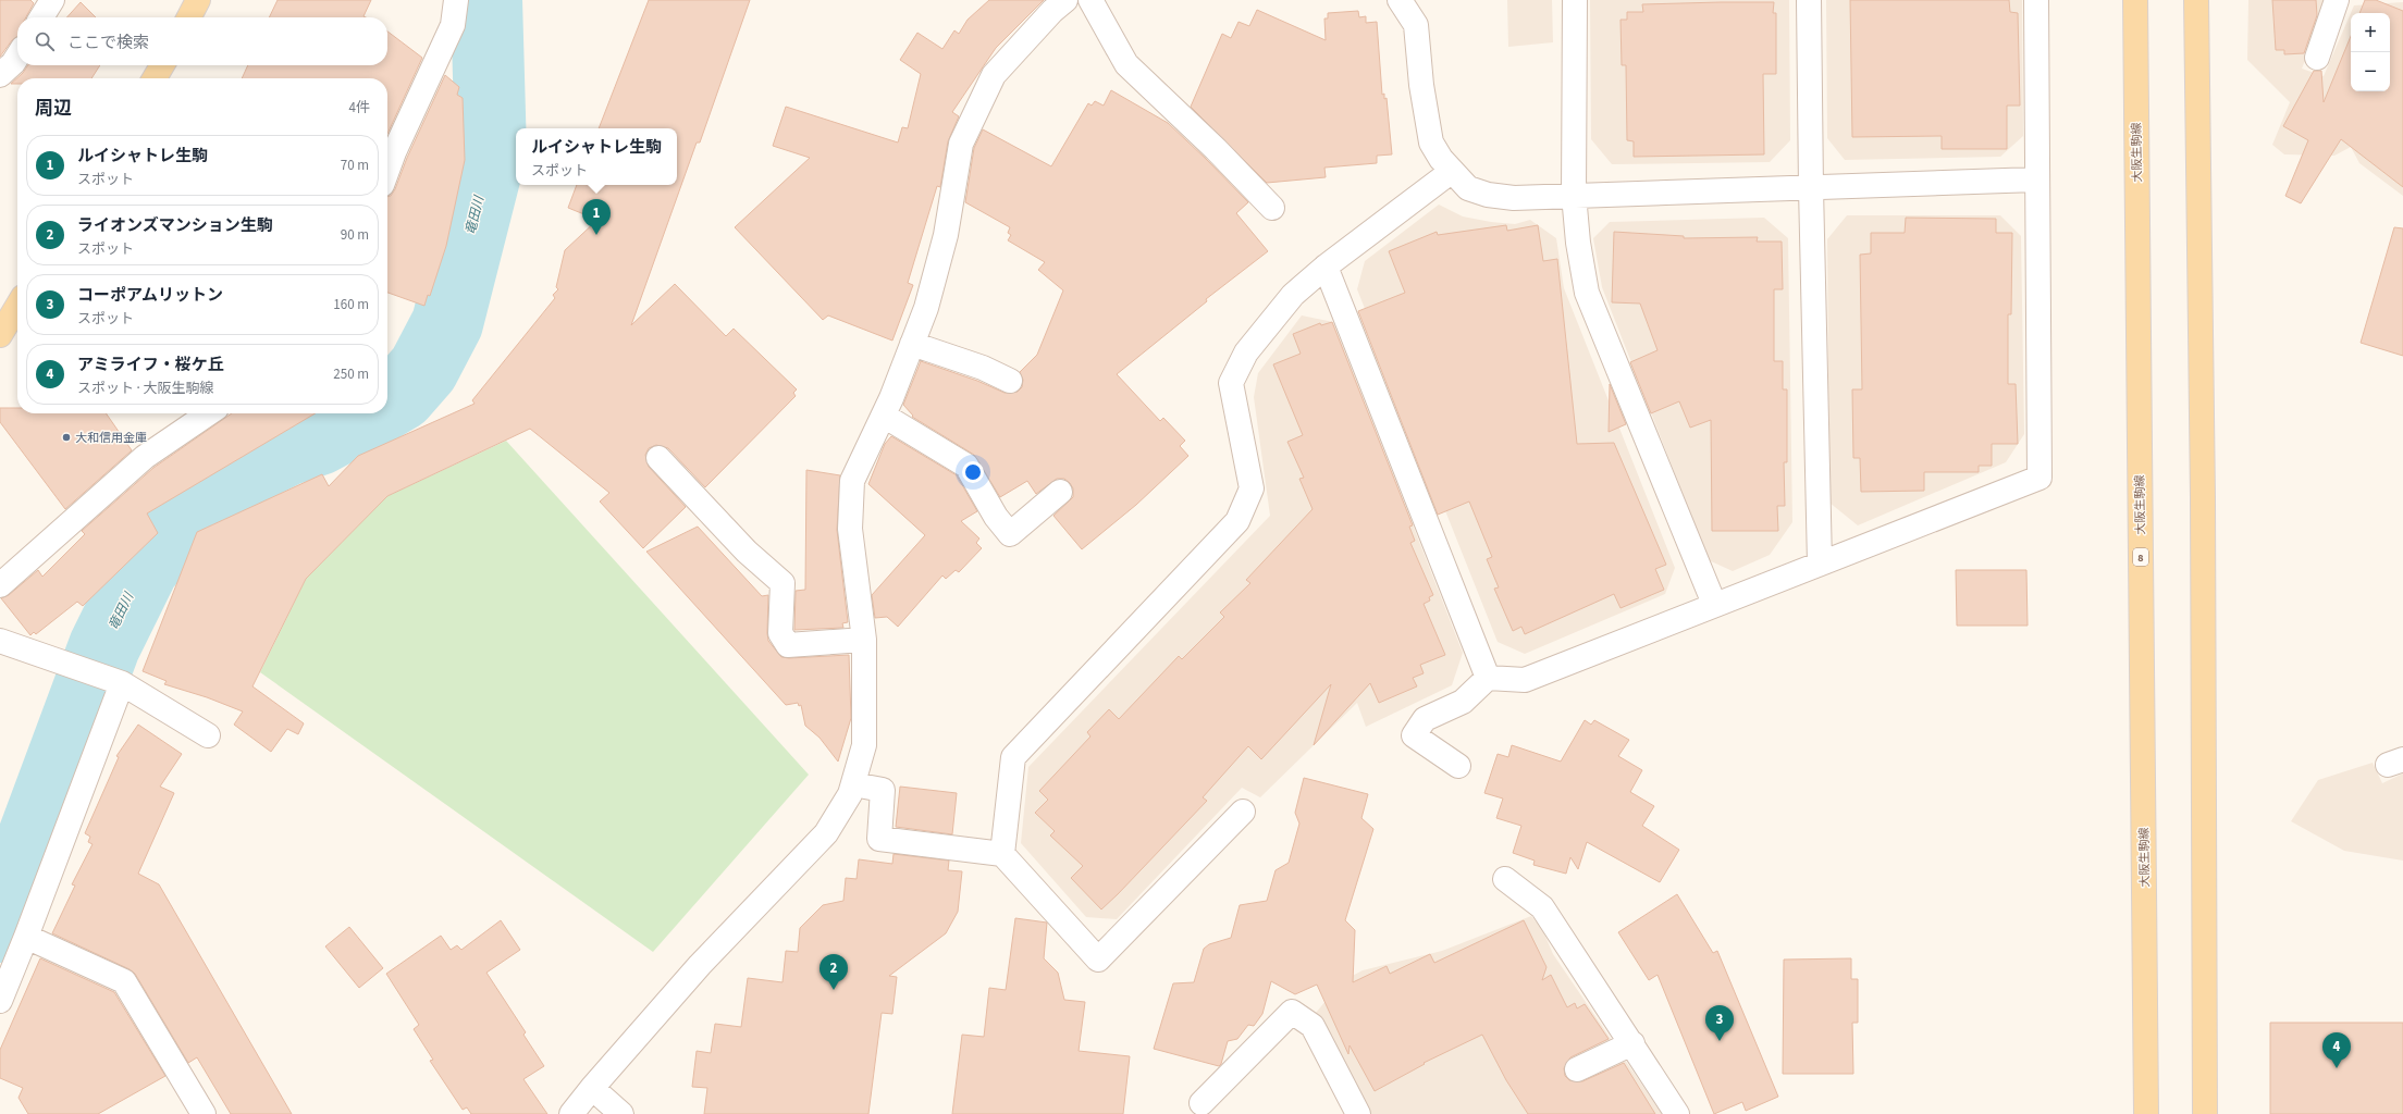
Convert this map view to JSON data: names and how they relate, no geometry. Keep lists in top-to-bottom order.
{
  "streets": {
    "main road": ["大阪生駒線", "8"]
  },
  "water": ["竜田川"],
  "places": ["大和信用金庫"],
  "page": {
    "map_buttons": ["+", "−"],
    "search": "ここで検索",
    "heading": ["周辺", "4件"],
    "popup": ["ルイシャトレ生駒", "スポット"],
    "list": [
      {
        "mark": "1",
        "name": "ルイシャトレ生駒",
        "note": "スポット",
        "value": "70 m"
      },
      {
        "mark": "2",
        "name": "ライオンズマンション生駒",
        "note": "スポット",
        "value": "90 m"
      },
      {
        "mark": "3",
        "name": "コーポアムリットン",
        "note": "スポット",
        "value": "160 m"
      },
      {
        "mark": "4",
        "name": "アミライフ・桜ケ丘",
        "note": "スポット · 大阪生駒線",
        "value": "250 m"
      }
    ],
    "pins": [
      "1",
      "2",
      "3",
      "4"
    ]
  }
}
